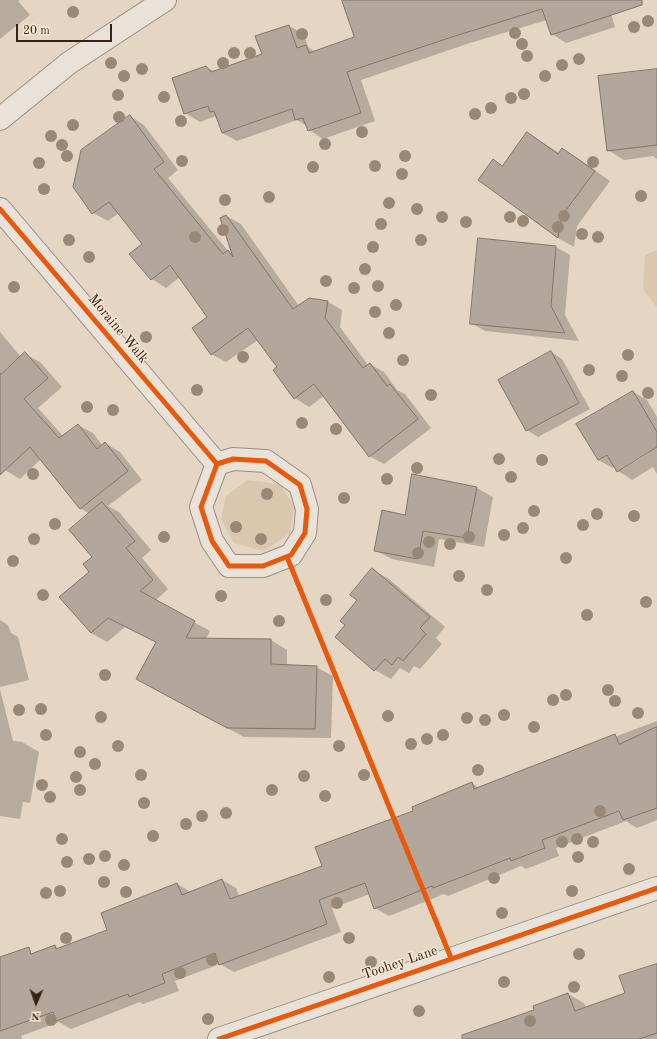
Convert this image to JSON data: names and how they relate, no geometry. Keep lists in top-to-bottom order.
{
  "streets": {
    "street": ["Moraine Walk", "Toohey Lane"]
  },
  "scale_bar": "20 m",
  "north": "bottom"
}
